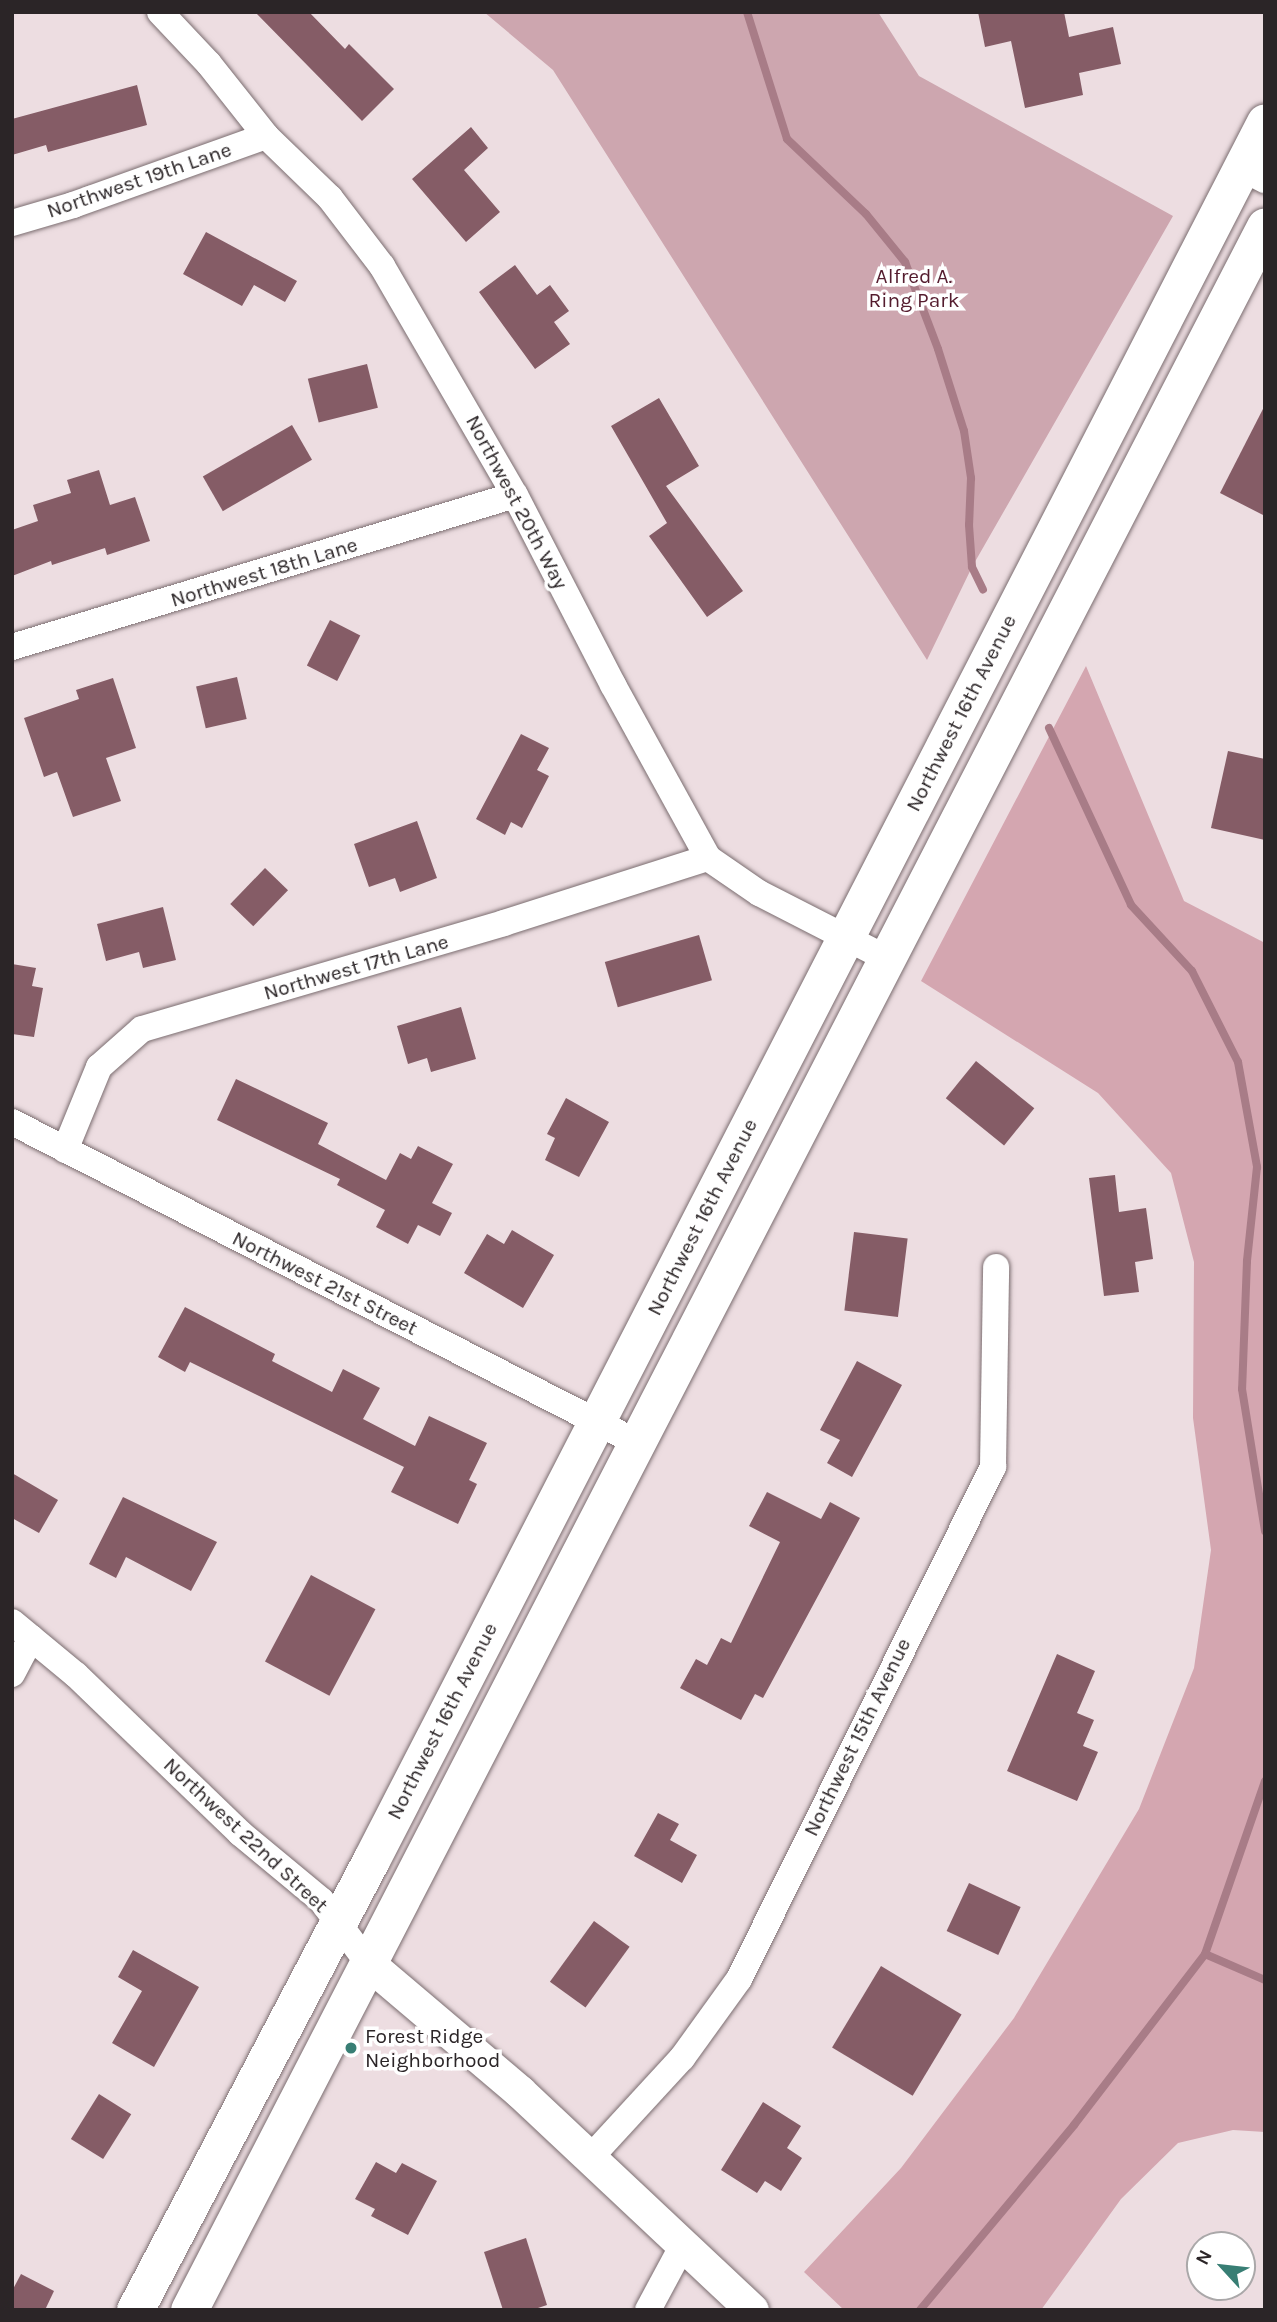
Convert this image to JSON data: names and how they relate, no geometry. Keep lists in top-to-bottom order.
{
  "streets": {
    "main road": ["Northwest 16th Avenue"],
    "street": [
      "Northwest 19th Lane",
      "Northwest 20th Way",
      "Northwest 18th Lane",
      "Northwest 17th Lane",
      "Northwest 21st Street",
      "Northwest 15th Avenue",
      "Northwest 22nd Street"
    ]
  },
  "crossings": [
    ["Northwest 19th Lane", "Northwest 20th Way"],
    ["Northwest 20th Way", "Northwest 18th Lane"],
    ["Northwest 20th Way", "Northwest 16th Avenue"],
    ["Northwest 20th Way", "Northwest 17th Lane"],
    ["Northwest 16th Avenue", "Northwest 21st Street"],
    ["Northwest 16th Avenue", "Northwest 22nd Street"],
    ["Northwest 17th Lane", "Northwest 21st Street"],
    ["Northwest 15th Avenue", "Northwest 22nd Street"]
  ],
  "parks": ["Alfred A. Ring Park"],
  "places": ["Forest Ridge Neighborhood"],
  "north": "top left"
}
